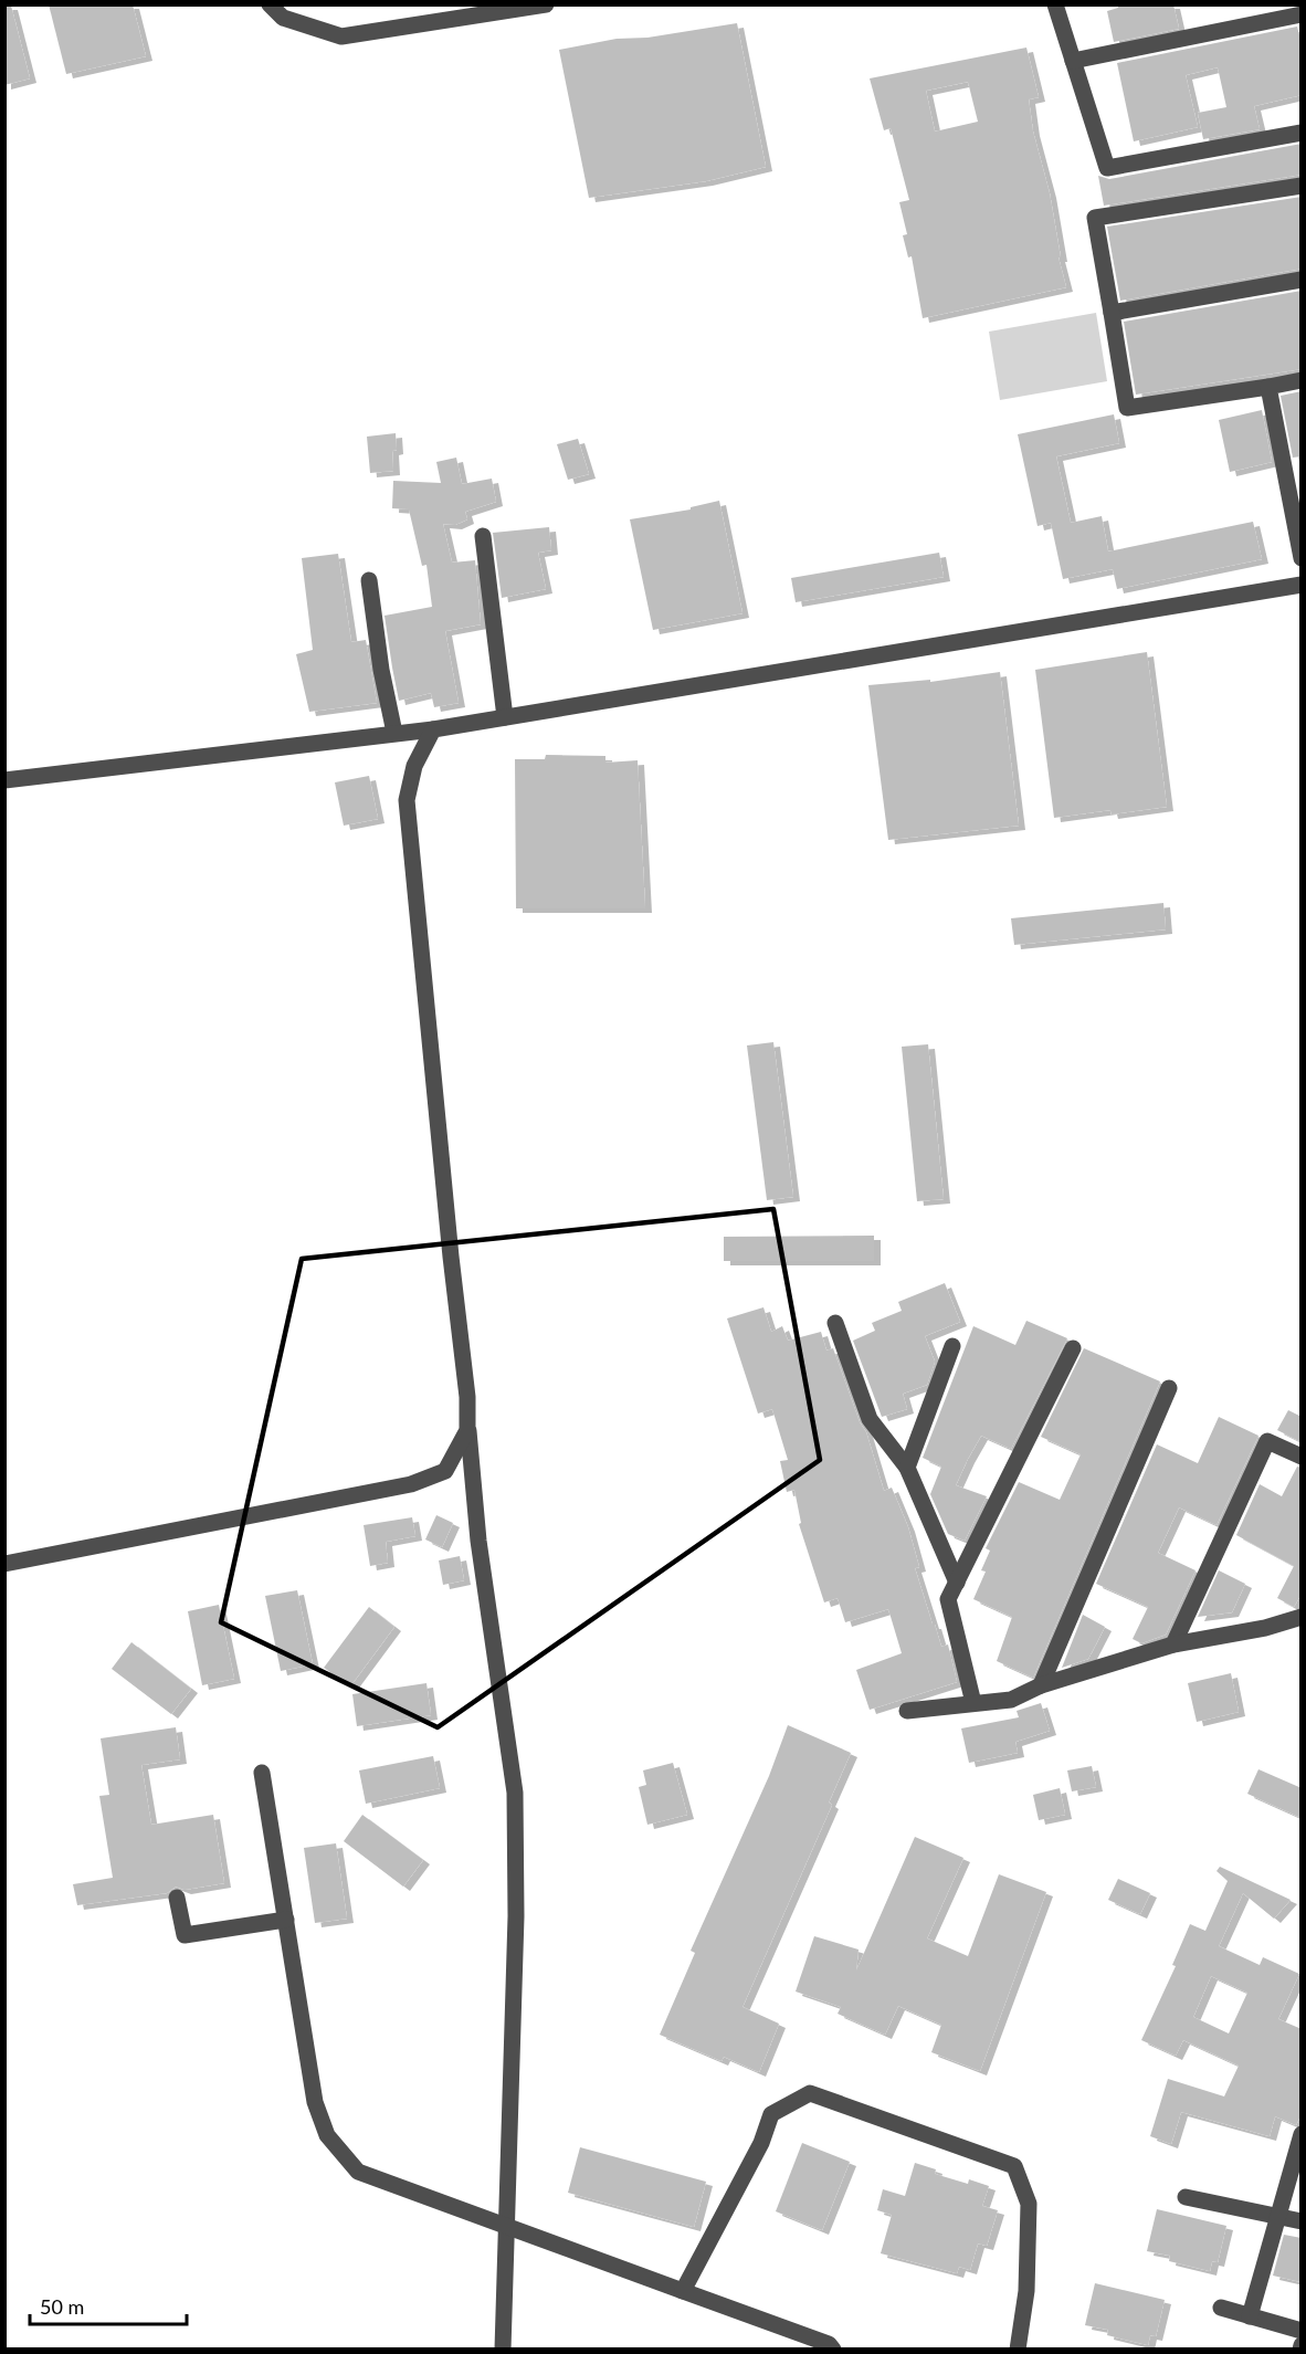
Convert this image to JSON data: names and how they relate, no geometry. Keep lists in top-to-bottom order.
{
  "scale_bar": "50 m"
}
